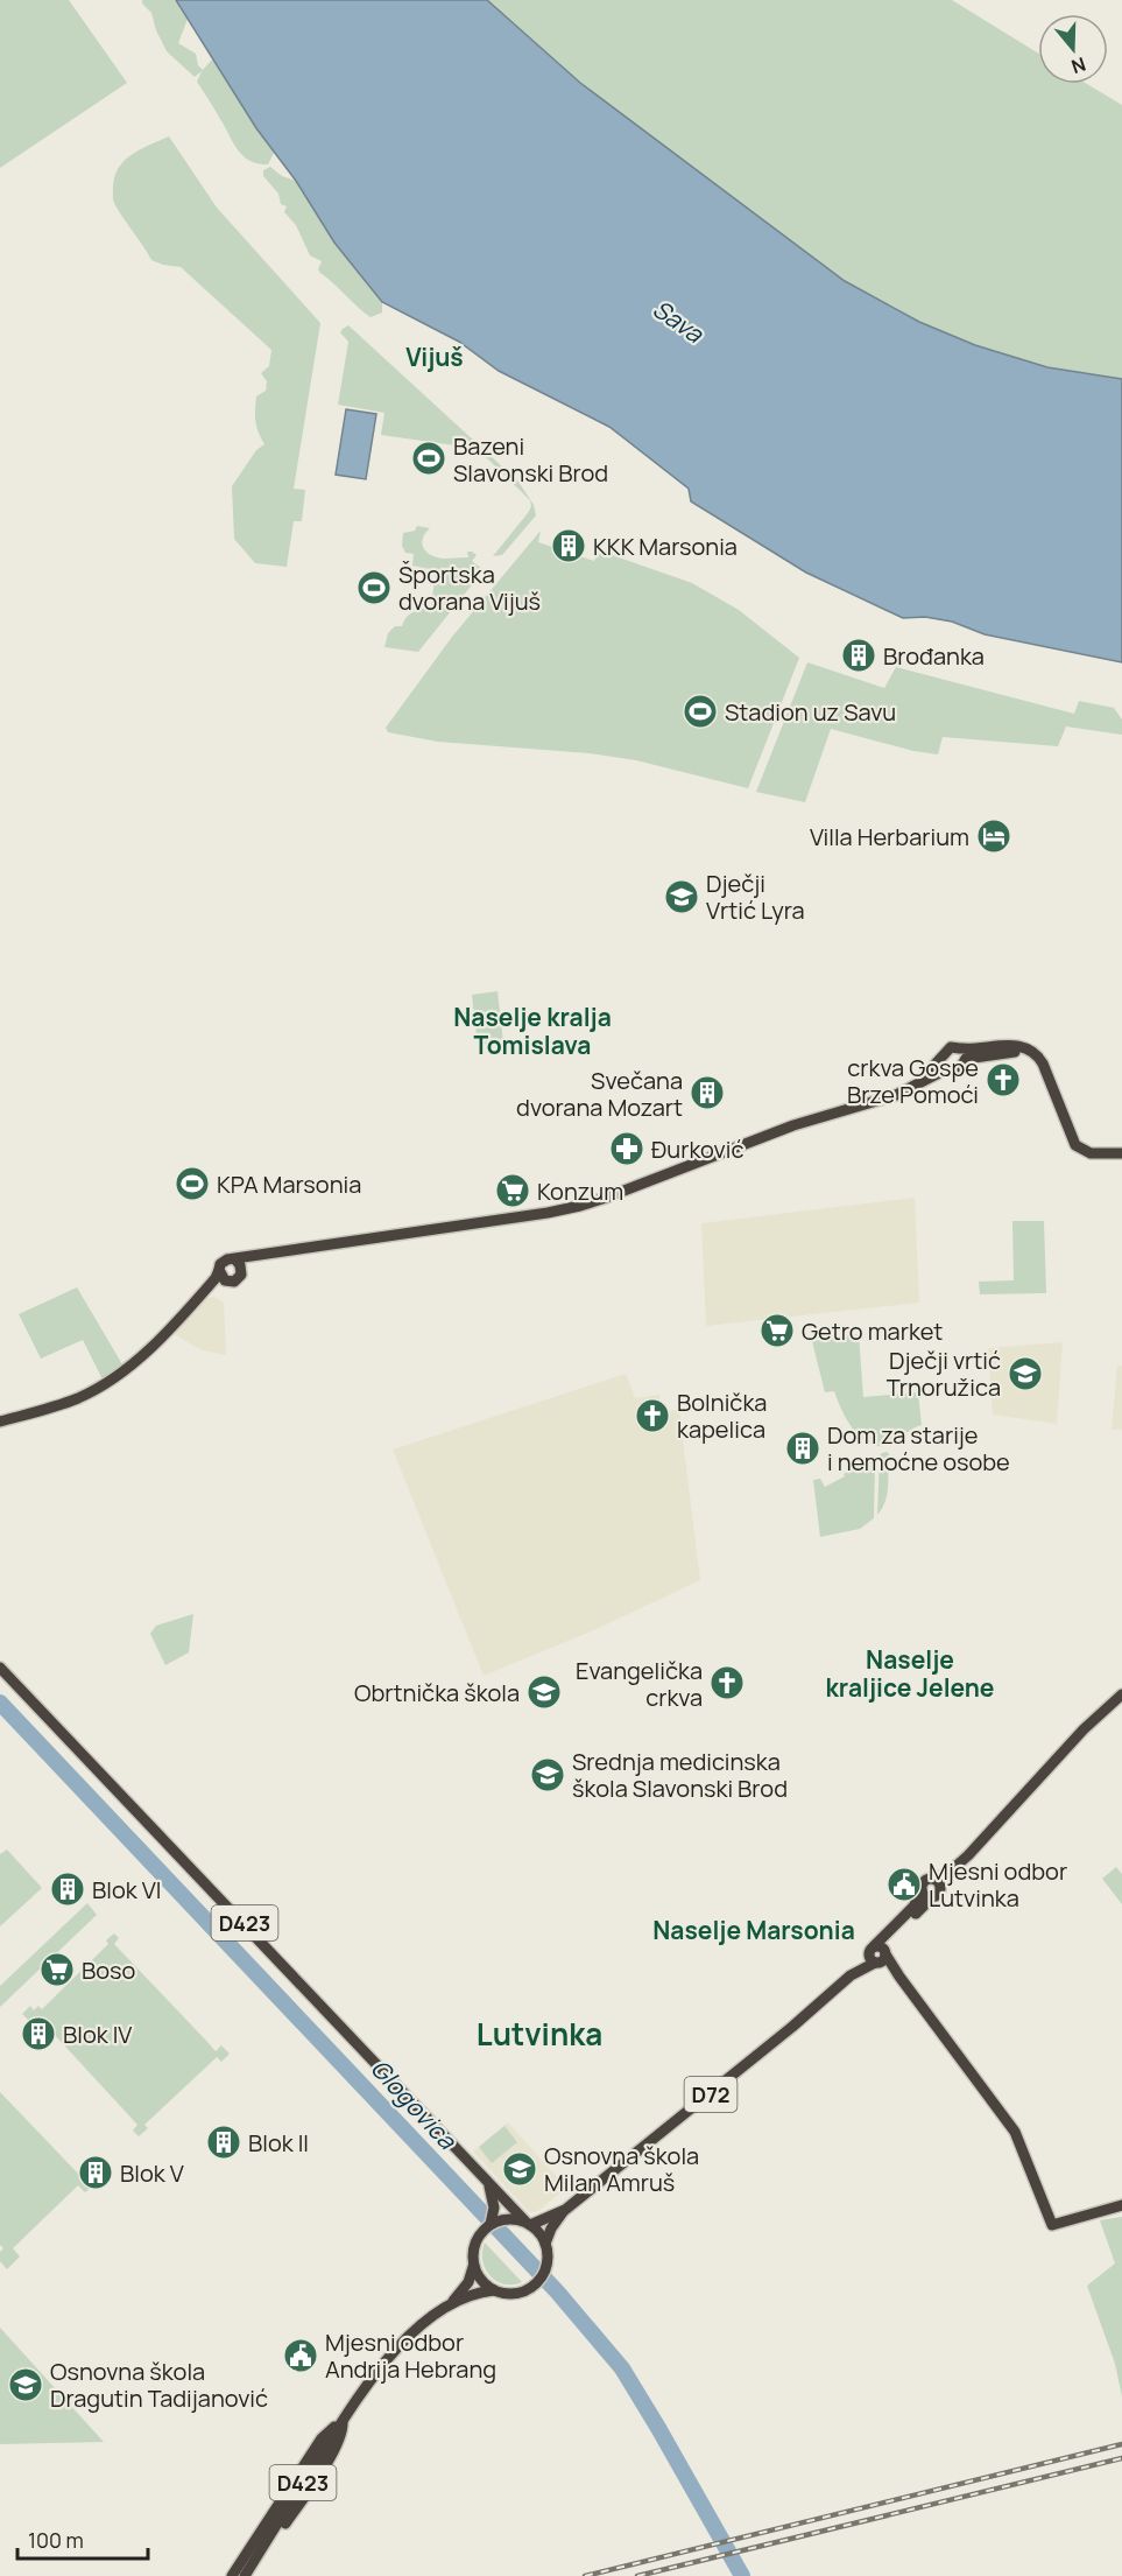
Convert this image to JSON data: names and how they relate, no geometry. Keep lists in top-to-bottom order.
{
  "streets": {
    "main road": ["D423", "D72"]
  },
  "crossings": [
    ["D423", "D72"]
  ],
  "districts": [
    "Vijuš",
    "Naselje kralja Tomislava",
    "Naselje kraljice Jelene",
    "Naselje Marsonia",
    "Lutvinka"
  ],
  "water": ["Sava", "Glogovica"],
  "places": {
    "sports": [
      "Bazeni Slavonski Brod",
      "Športska dvorana Vijuš",
      "Stadion uz Savu",
      "KPA Marsonia"
    ],
    "building": [
      "KKK Marsonia",
      "Brođanka",
      "Svečana dvorana Mozart",
      "Dom za starije i nemoćne osobe",
      "Blok VI",
      "Blok IV",
      "Blok II",
      "Blok V"
    ],
    "hotel": ["Villa Herbarium"],
    "school or university": [
      "Dječji Vrtić Lyra",
      "Dječji vrtić Trnoružica",
      "Obrtnička škola",
      "Srednja medicinska škola Slavonski Brod",
      "Osnovna škola Milan Amruš",
      "Osnovna škola Dragutin Tadijanović"
    ],
    "church": ["crkva Gospe Brze Pomoći", "Bolnička kapelica", "Evangelička crkva"],
    "pharmacy": ["Đurković"],
    "supermarket": ["Konzum", "Getro market", "Boso"],
    "public building": ["Mjesni odbor Lutvinka", "Mjesni odbor Andrija Hebrang"]
  },
  "scale_bar": "100 m",
  "north": "bottom"
}
